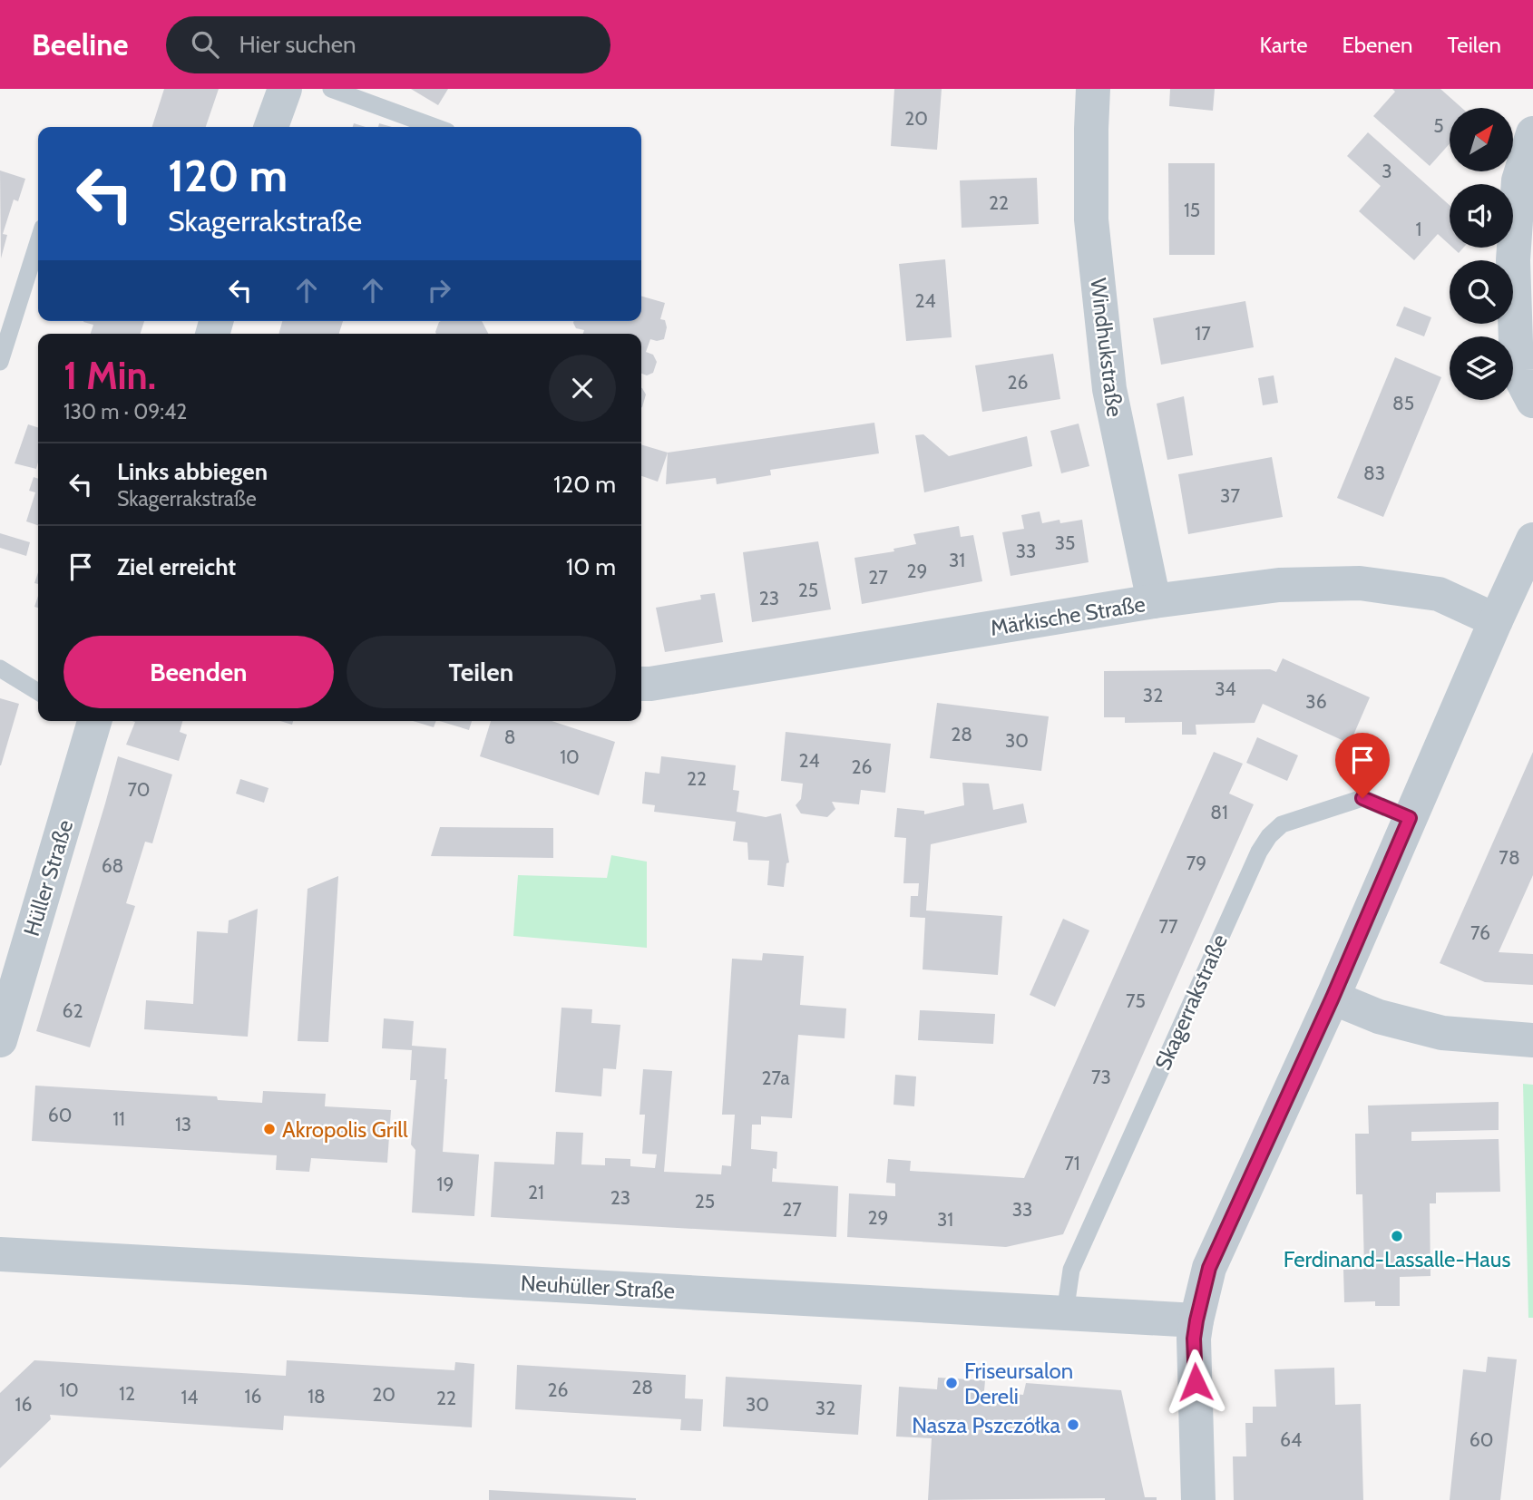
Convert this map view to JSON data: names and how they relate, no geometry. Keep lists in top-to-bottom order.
{
  "streets": {
    "street": [
      "Windhukstraße",
      "Märkische Straße",
      "Hüller Straße",
      "Neuhüller Straße"
    ],
    "lane": ["Skagerrakstraße"]
  },
  "crossings": [
    ["Windhukstraße", "Märkische Straße"],
    ["Skagerrakstraße", "Neuhüller Straße"]
  ],
  "places": [
    "Akropolis Grill",
    "Ferdinand-Lassalle-Haus",
    "Friseursalon Dereli",
    "Nasza Pszczółka"
  ],
  "house_numbers": [
    "20",
    "5",
    "3",
    "22",
    "15",
    "1",
    "24",
    "17",
    "26",
    "85",
    "83",
    "37",
    "35",
    "33",
    "31",
    "29",
    "27",
    "25",
    "23",
    "34",
    "32",
    "36",
    "28",
    "8",
    "30",
    "10",
    "24",
    "26",
    "22",
    "70",
    "81",
    "78",
    "79",
    "68",
    "77",
    "76",
    "75",
    "62",
    "73",
    "27a",
    "60",
    "11",
    "13",
    "71",
    "19",
    "21",
    "23",
    "25",
    "27",
    "33",
    "29",
    "31",
    "28",
    "10",
    "26",
    "12",
    "20",
    "16",
    "18",
    "14",
    "22",
    "16",
    "30",
    "32",
    "64",
    "60"
  ],
  "north": "top right",
  "page": {
    "header": "Beeline",
    "search": "Hier suchen",
    "nav": ["Karte", "Ebenen", "Teilen"],
    "turn": ["120 m", "Skagerrakstraße"],
    "heading": ["1 Min.", "130 m · 09:42"],
    "list": [
      {
        "name": "Links abbiegen",
        "note": "Skagerrakstraße",
        "value": "120 m"
      },
      {
        "name": "Ziel erreicht",
        "value": "10 m"
      }
    ],
    "buttons": ["Beenden", "Teilen"]
  }
}
